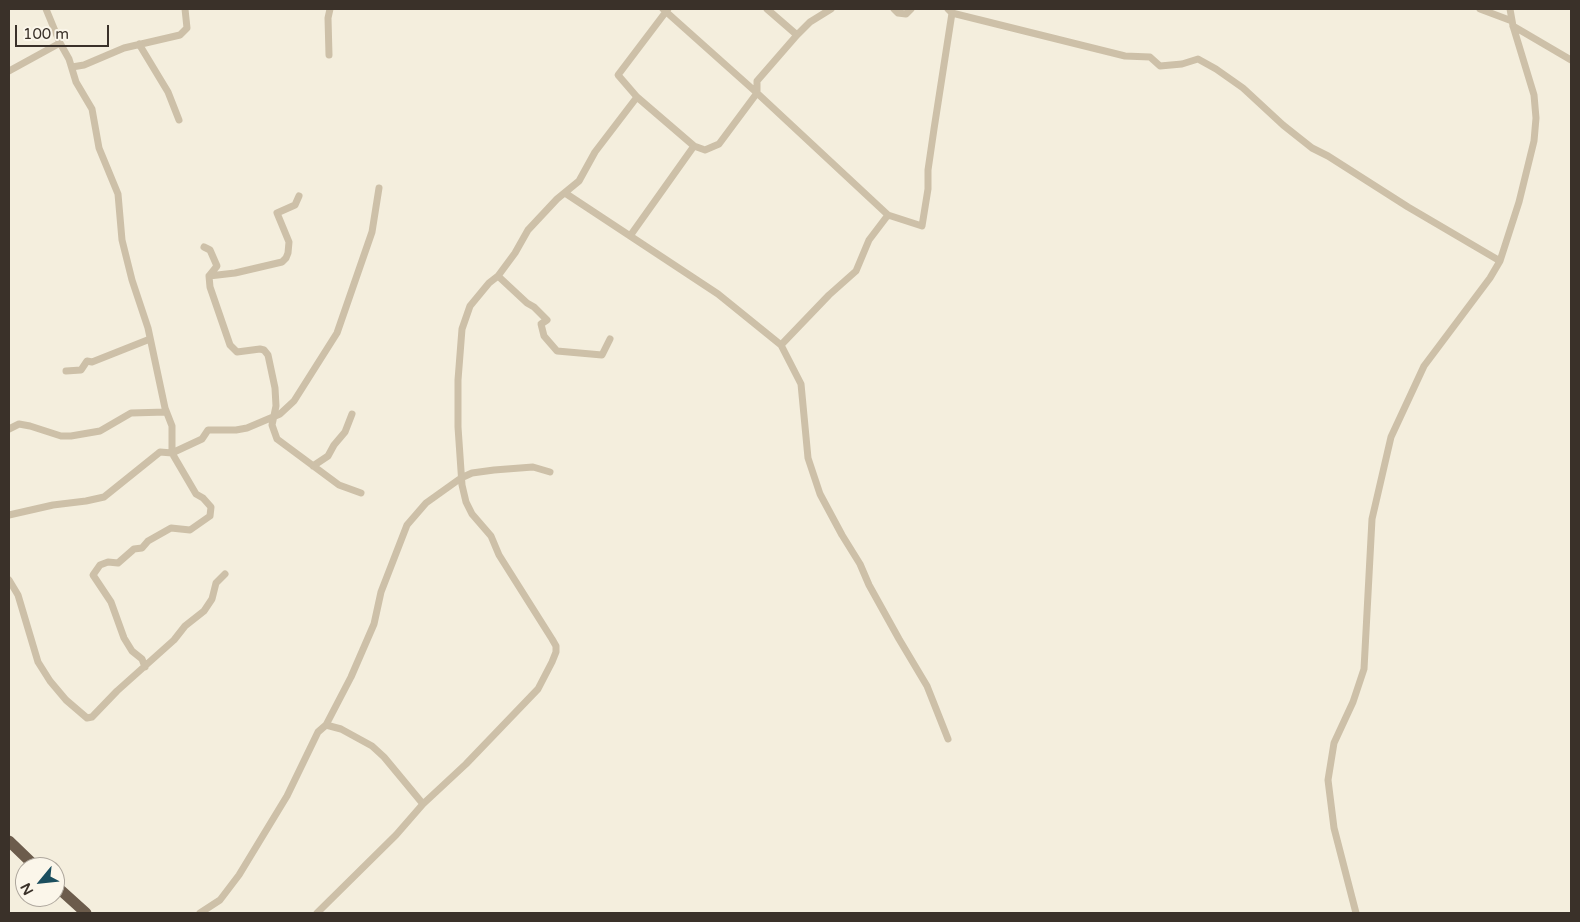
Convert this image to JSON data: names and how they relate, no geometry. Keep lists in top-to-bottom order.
{
  "scale_bar": "100 m",
  "north": "bottom left"
}
